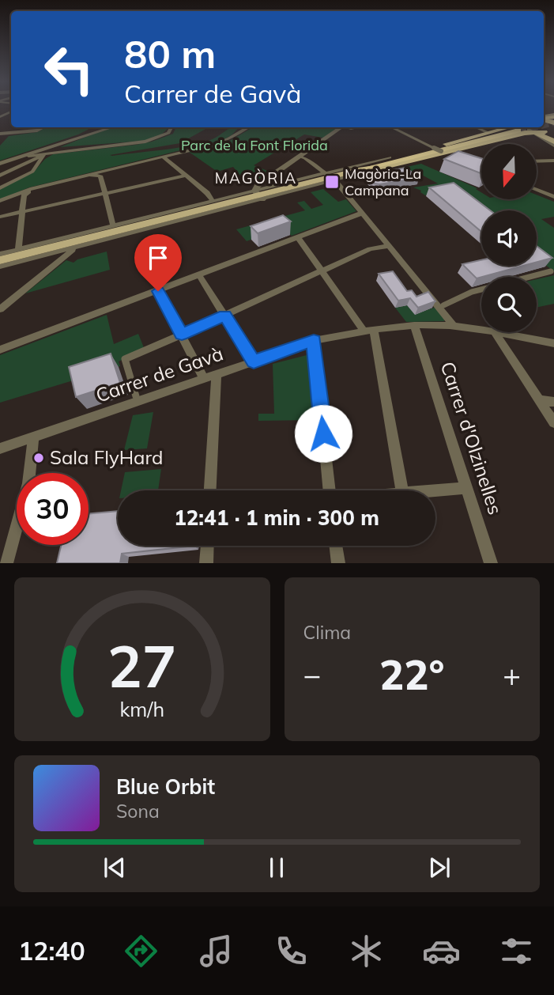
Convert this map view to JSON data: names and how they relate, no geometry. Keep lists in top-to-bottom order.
{
  "streets": {
    "street": ["Carrer de Gavà", "Carrer d'Olzinelles"]
  },
  "crossings": [
    ["Carrer de Gavà", "Carrer d'Olzinelles"]
  ],
  "districts": ["MAGÒRIA"],
  "parks": ["Parc de la Font Florida"],
  "places": {
    "transit": ["Magòria-La Campana"],
    "other": ["Sala FlyHard"]
  },
  "north": "bottom",
  "page": {
    "turn": ["80 m", "Carrer de Gavà"],
    "limit": "30",
    "trip": "12:41 · 1 min · 300 m",
    "tile": "Clima",
    "heat": ["−", "22°", "+"],
    "song": ["Blue Orbit", "Sona"],
    "tabs": "12:40",
    "gauge": ["27", "km/h"]
  }
}
